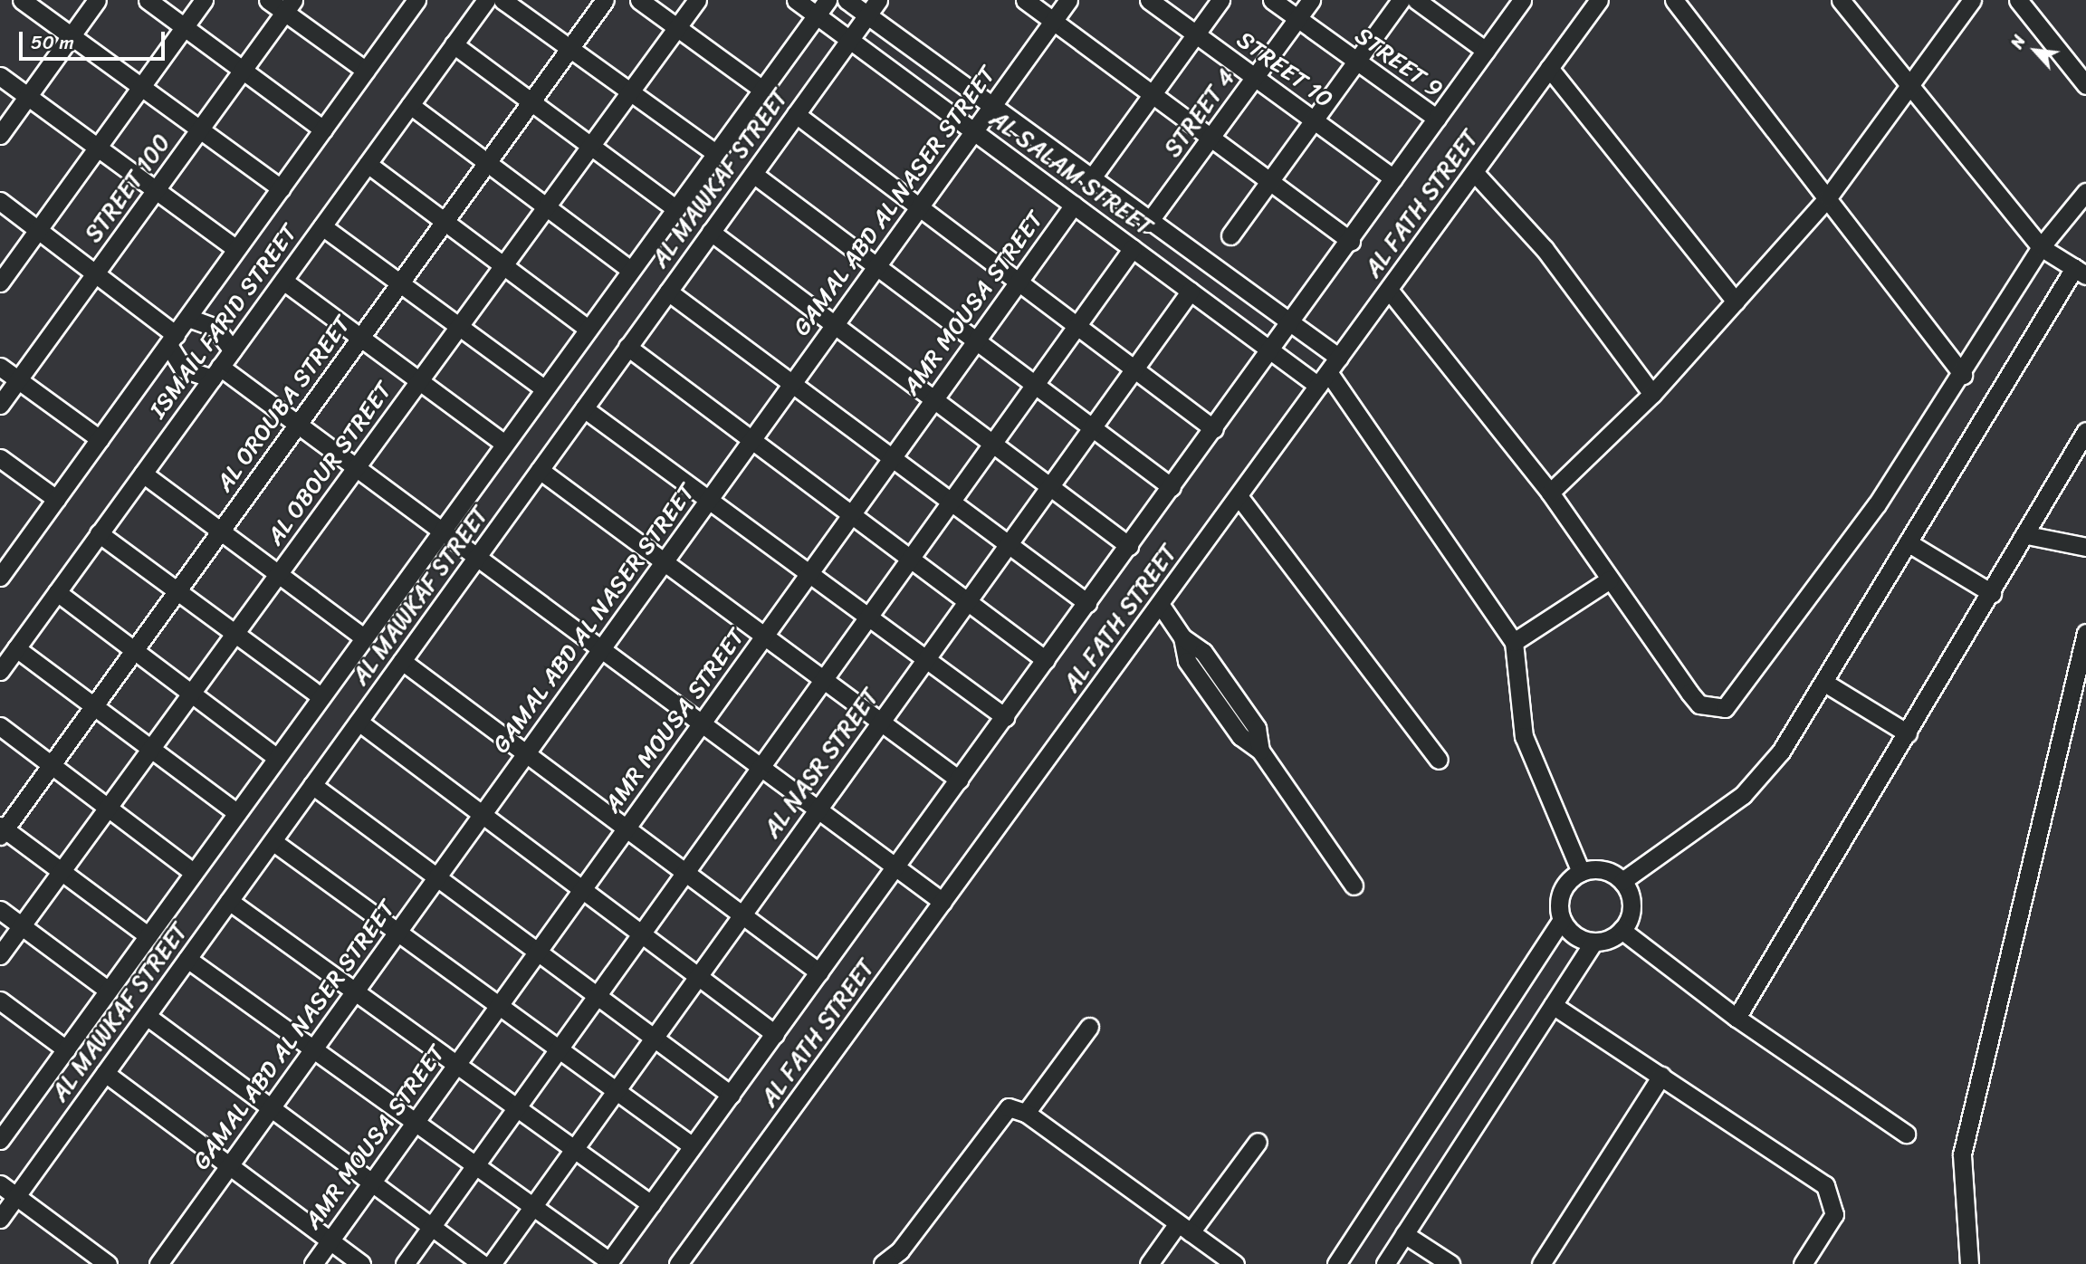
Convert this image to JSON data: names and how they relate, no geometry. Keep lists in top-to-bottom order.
{
  "streets": {
    "street": [
      "STREET 9",
      "STREET 10",
      "STREET 4",
      "AL SALAM STREET",
      "AL MAWKAF STREET",
      "STREET 100",
      "GAMAL ABD AL NASER STREET",
      "AL FATH STREET",
      "AMR MOUSA STREET",
      "ISMAIL FARID STREET",
      "AL OROUBA STREET",
      "AL OBOUR STREET",
      "AL NASR STREET"
    ]
  },
  "crossings": [
    ["STREET 9", "STREET 4"],
    ["STREET 9", "AL FATH STREET"],
    ["STREET 10", "STREET 4"],
    ["STREET 10", "AL FATH STREET"],
    ["STREET 4", "AL SALAM STREET"],
    ["AL SALAM STREET", "AL MAWKAF STREET"],
    ["AL SALAM STREET", "GAMAL ABD AL NASER STREET"],
    ["AL SALAM STREET", "AL FATH STREET"],
    ["AL SALAM STREET", "AMR MOUSA STREET"],
    ["AL SALAM STREET", "AL NASR STREET"]
  ],
  "scale_bar": "50 m",
  "north": "top left"
}
